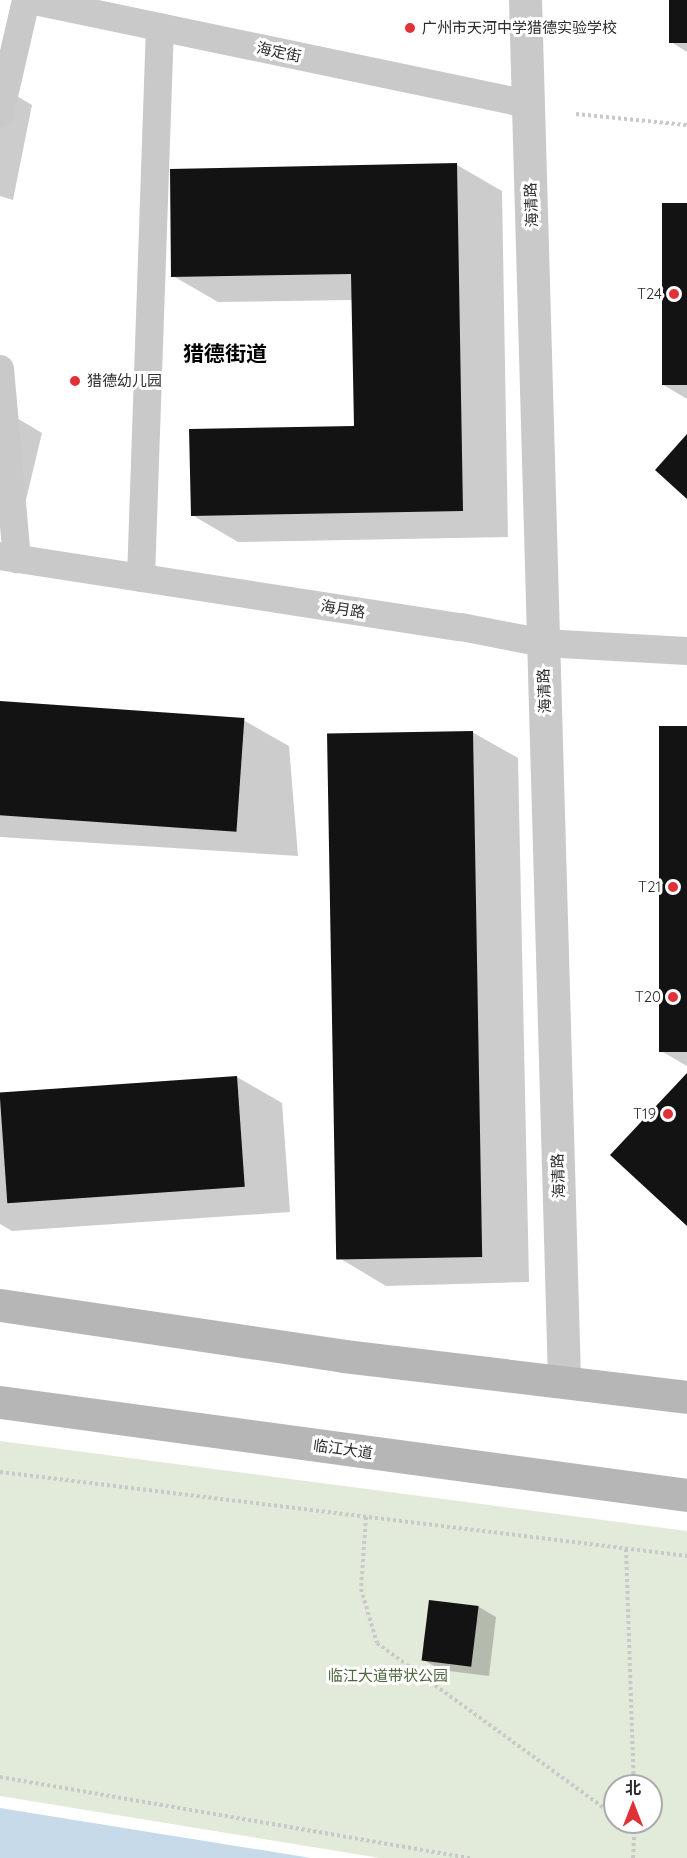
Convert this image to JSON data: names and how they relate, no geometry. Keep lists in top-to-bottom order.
{
  "streets": {
    "main road": ["临江大道"],
    "street": ["海定街", "海清路", "海月路"]
  },
  "crossings": [
    ["海定街", "海清路"],
    ["海清路", "海月路"]
  ],
  "districts": ["猎德街道"],
  "parks": ["临江大道带状公园"],
  "places": [
    "广州市天河中学猎德实验学校",
    "T24",
    "猎德幼儿园",
    "T21",
    "T20",
    "T19"
  ],
  "north": "top"
}
